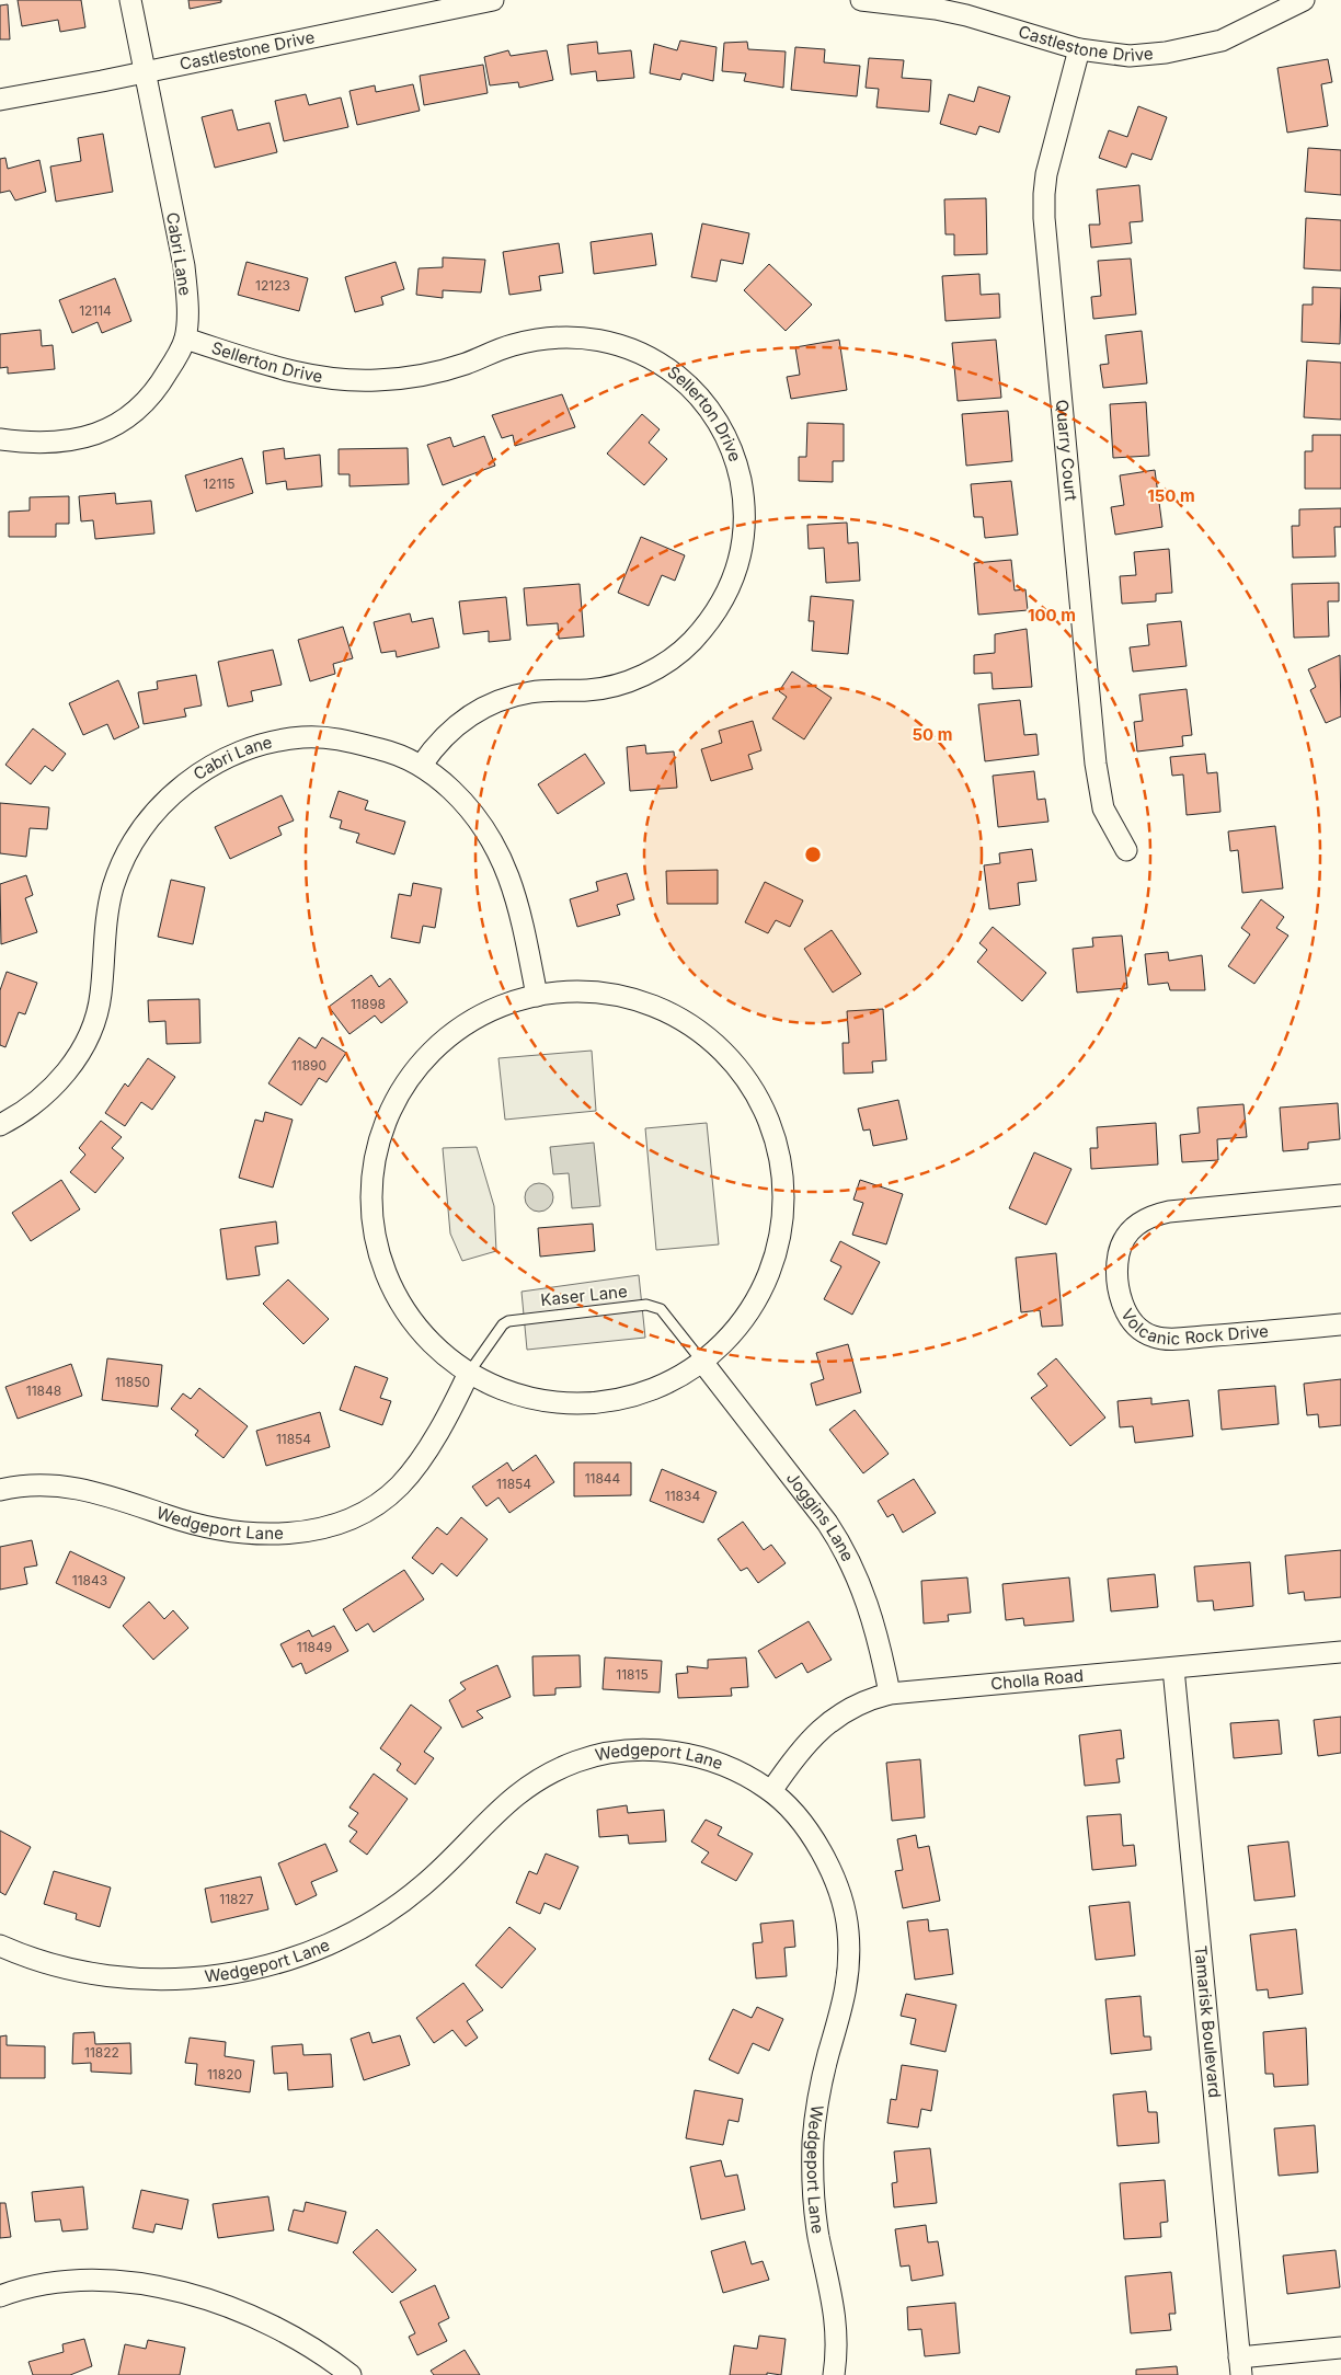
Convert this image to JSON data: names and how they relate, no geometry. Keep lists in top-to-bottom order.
{
  "streets": {
    "street": [
      "Castlestone Drive",
      "Cabri Lane",
      "Sellerton Drive",
      "Quarry Court",
      "Volcanic Rock Drive",
      "Joggins Lane",
      "Wedgeport Lane",
      "Cholla Road",
      "Tamarisk Boulevard"
    ],
    "lane": ["Kaser Lane"]
  },
  "crossings": [
    ["Castlestone Drive", "Cabri Lane"],
    ["Castlestone Drive", "Quarry Court"],
    ["Cabri Lane", "Sellerton Drive"],
    ["Kaser Lane", "Joggins Lane"],
    ["Kaser Lane", "Wedgeport Lane"],
    ["Joggins Lane", "Cholla Road"],
    ["Wedgeport Lane", "Cholla Road"],
    ["Cholla Road", "Tamarisk Boulevard"]
  ],
  "house_numbers": [
    "12123",
    "12114",
    "12115",
    "11898",
    "11890",
    "11850",
    "11848",
    "11854",
    "11844",
    "11854",
    "11834",
    "11843",
    "11849",
    "11815",
    "11827",
    "11822",
    "11820"
  ],
  "rings": ["150 m", "100 m", "50 m"]
}
